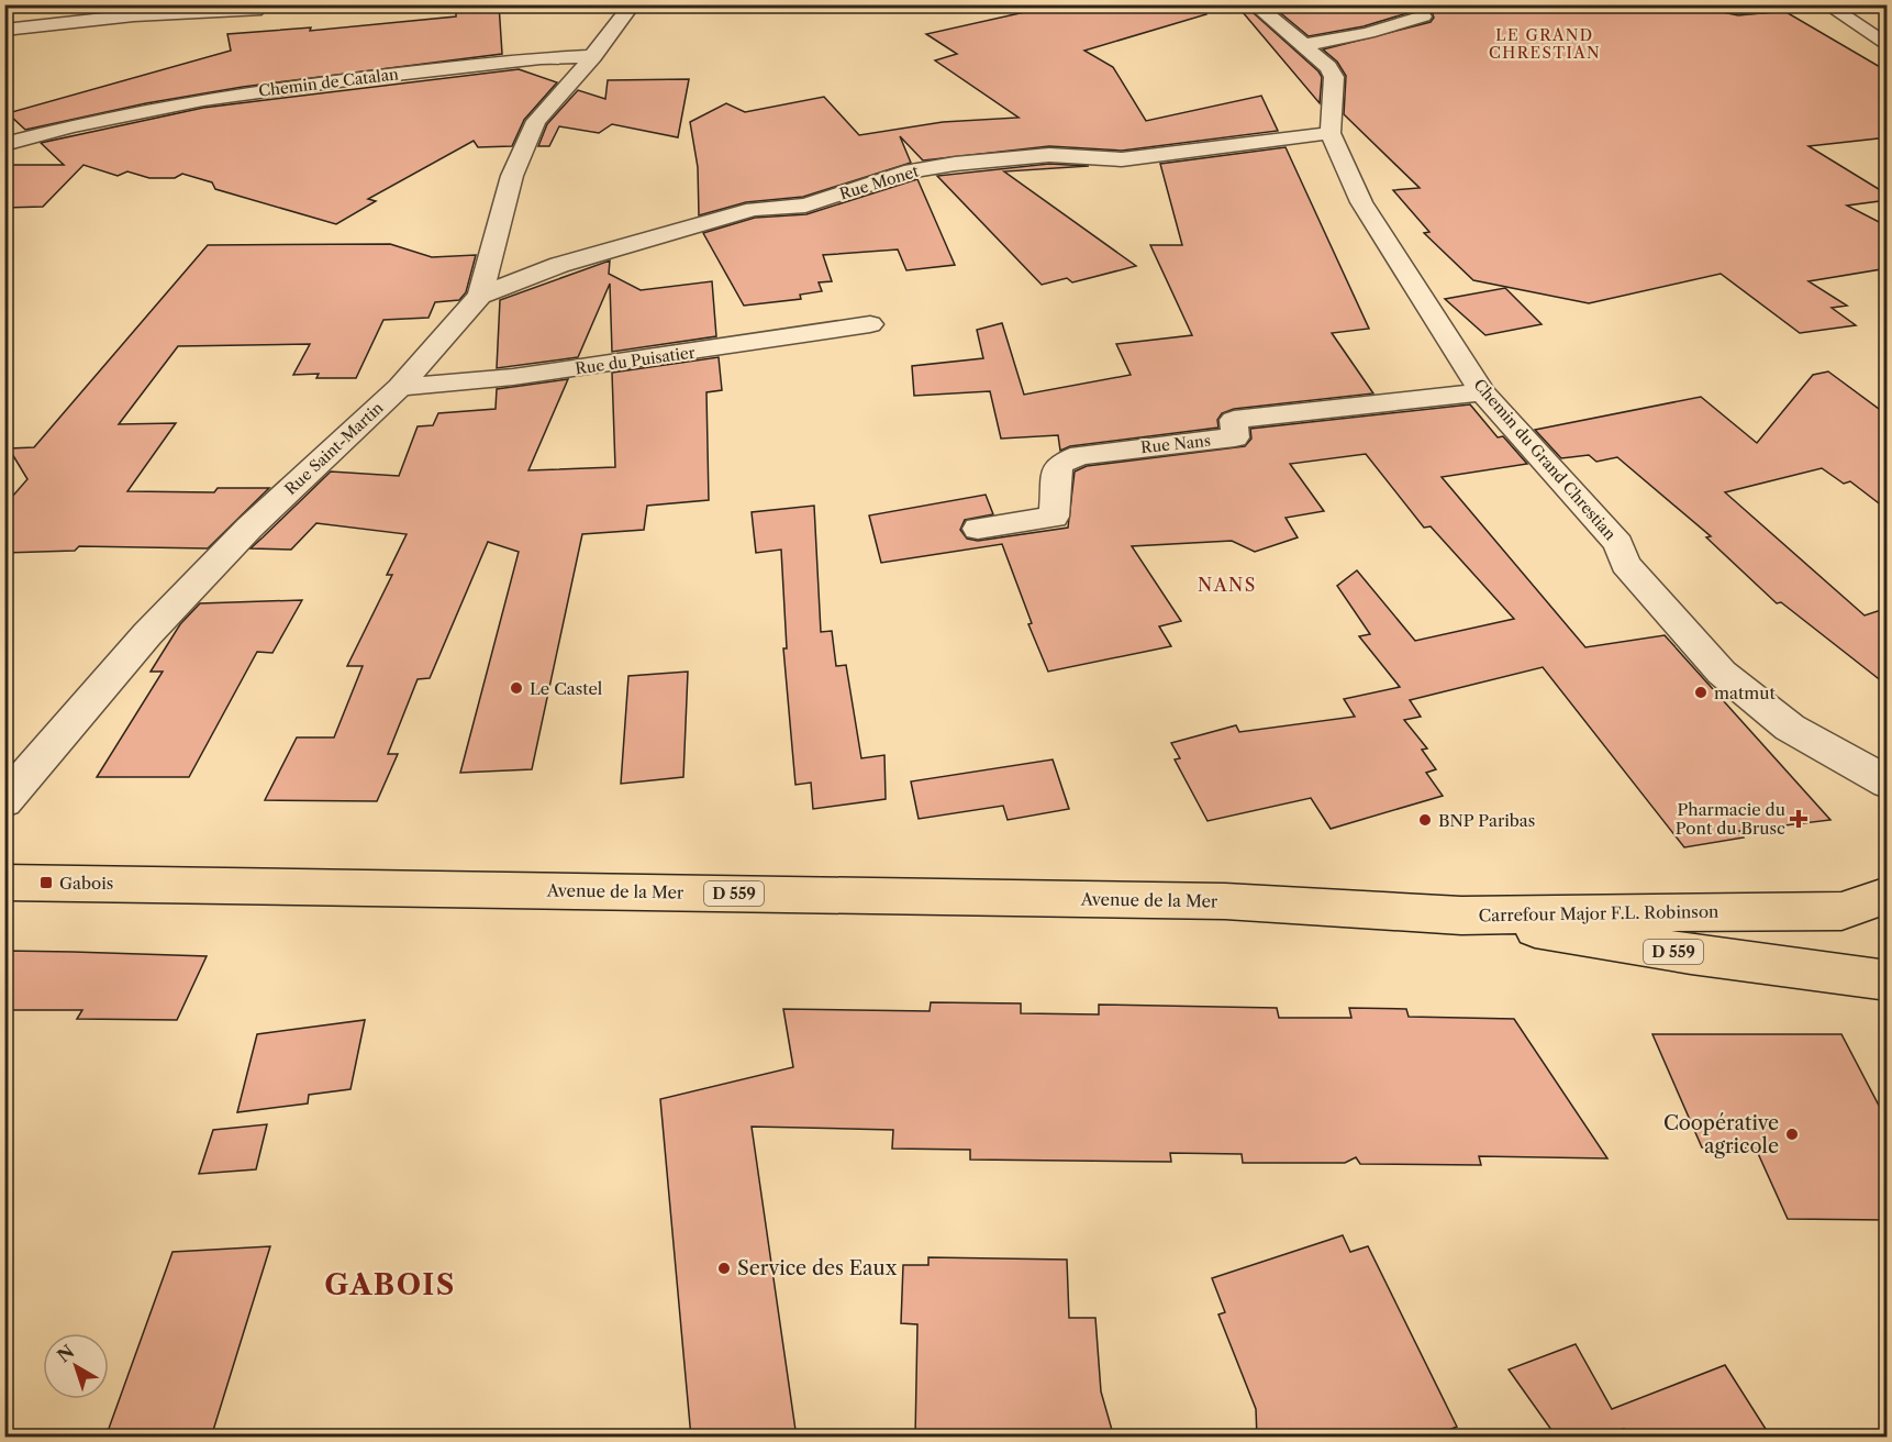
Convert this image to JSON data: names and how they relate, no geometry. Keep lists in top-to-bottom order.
{
  "streets": {
    "main road": ["Avenue de la Mer", "D 559", "Carrefour Major F.L. Robinson"],
    "street": [
      "Chemin de Catalan",
      "Rue Monet",
      "Rue du Puisatier",
      "Rue Nans",
      "Rue Saint-Martin",
      "Chemin du Grand Chrestian"
    ]
  },
  "crossings": [
    ["Chemin de Catalan", "Rue Saint-Martin"],
    ["Rue Monet", "Rue Saint-Martin"],
    ["Rue Monet", "Chemin du Grand Chrestian"],
    ["Rue du Puisatier", "Rue Saint-Martin"],
    ["Rue Nans", "Chemin du Grand Chrestian"],
    ["Avenue de la Mer", "Carrefour Major F.L. Robinson"]
  ],
  "districts": ["LE GRAND CHRESTIAN", "NANS", "GABOIS"],
  "places": {
    "other": [
      "Le Castel",
      "matmut",
      "BNP Paribas",
      "Coopérative agricole",
      "Service des Eaux"
    ],
    "health": ["Pharmacie du Pont du Brusc"],
    "transit": ["Gabois"]
  },
  "north": "top left"
}
